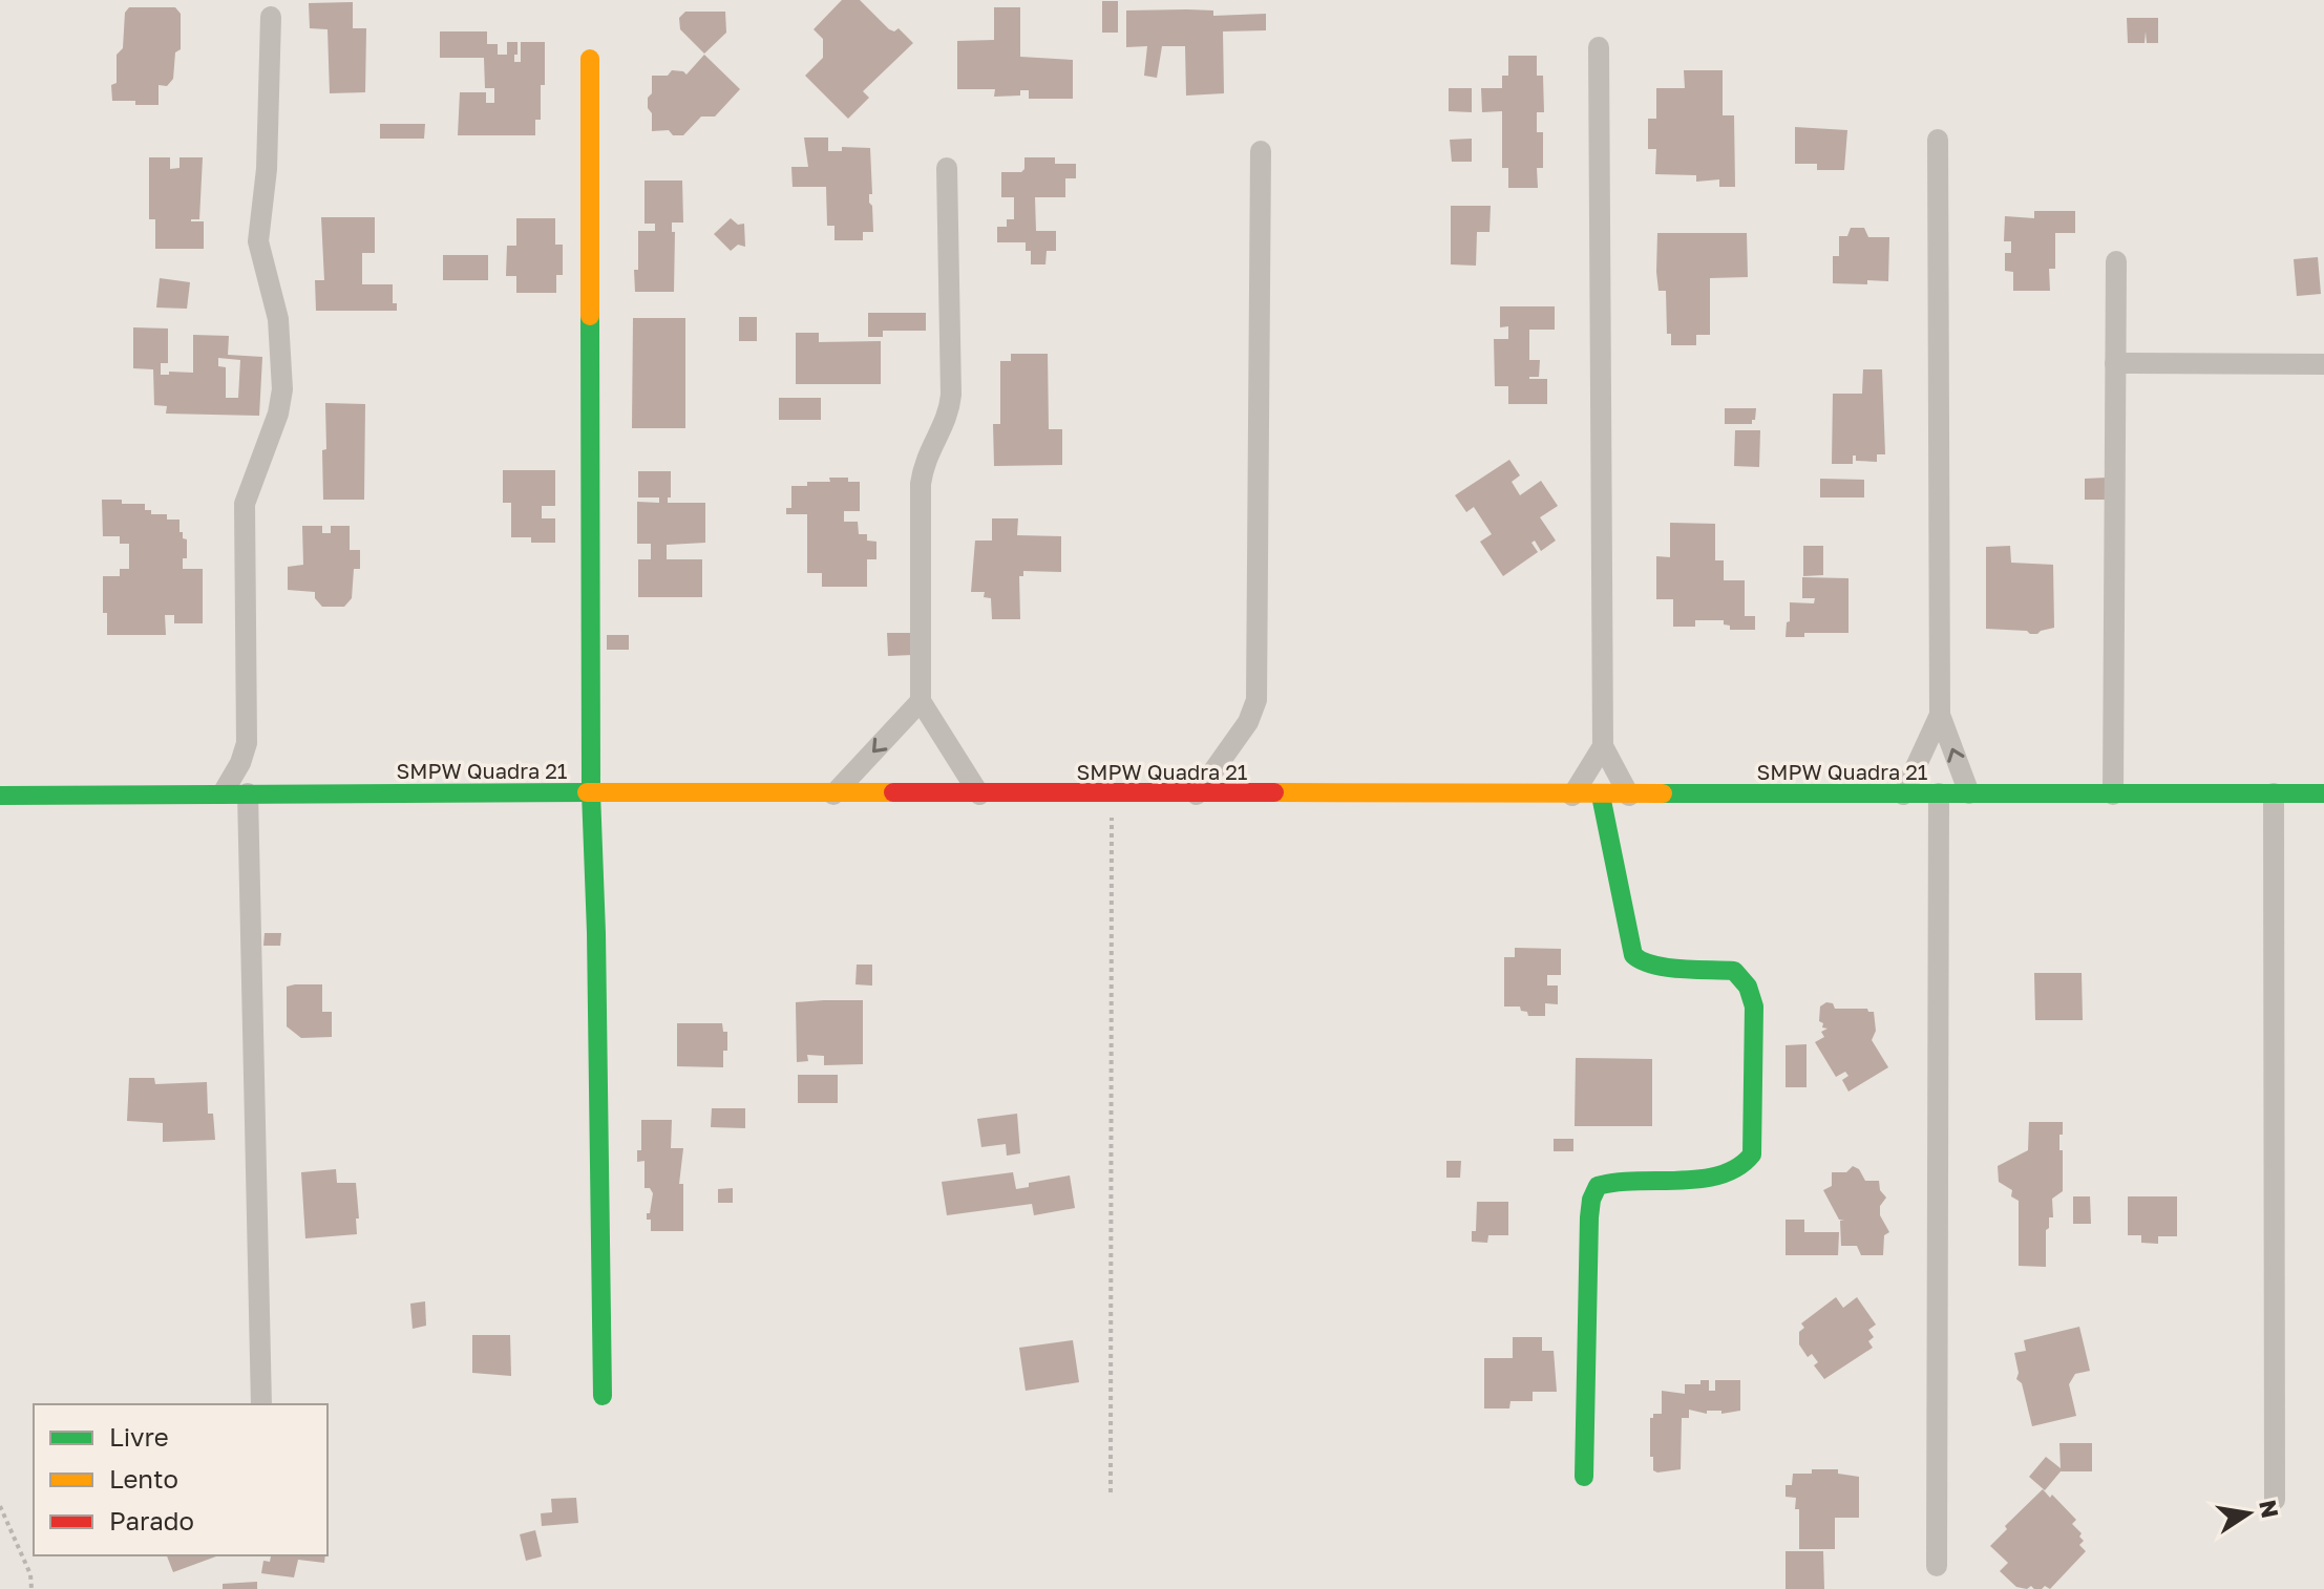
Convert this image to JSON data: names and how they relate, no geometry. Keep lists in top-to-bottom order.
{
  "streets": {
    "street": ["SMPW Quadra 21"]
  },
  "legend": ["Livre", "Lento", "Parado"],
  "north": "right"
}
